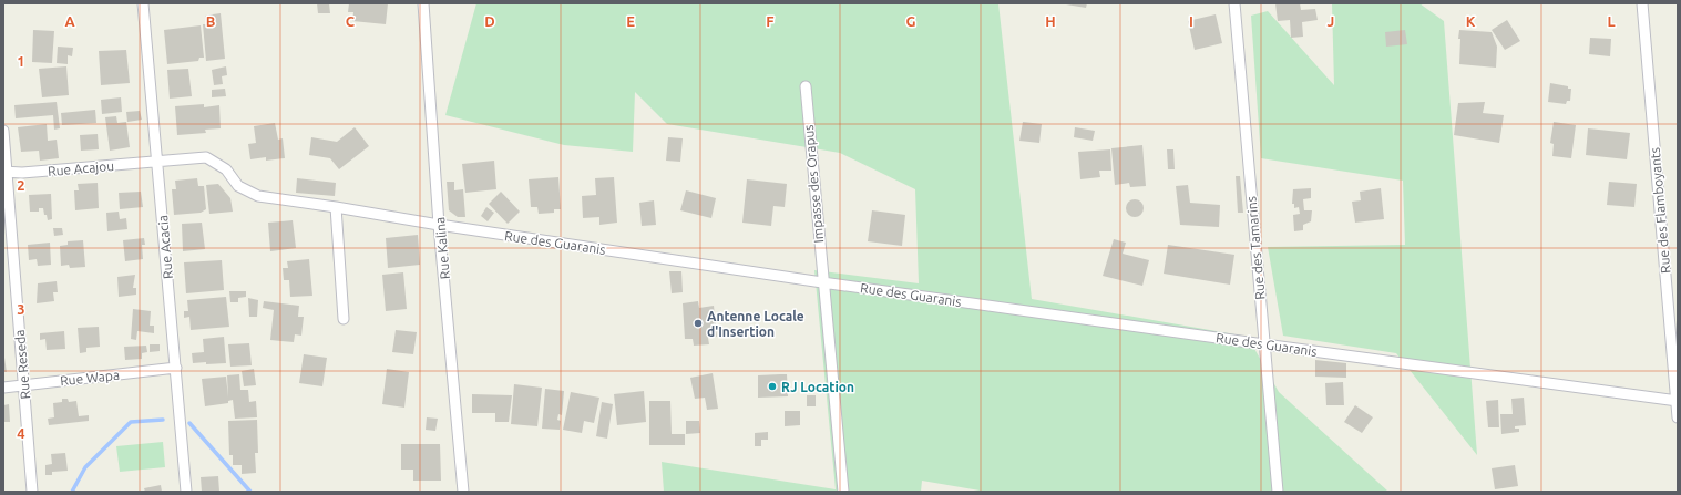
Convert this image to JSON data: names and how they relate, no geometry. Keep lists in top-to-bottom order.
{
  "streets": {
    "street": [
      "Rue Acajou",
      "Impasse des Orapus",
      "Rue des Flamboyants",
      "Rue des Guaranis",
      "Rue Acacia",
      "Rue Kalina",
      "Rue des Tamarins",
      "Rue Reseda",
      "Rue Wapa"
    ]
  },
  "crossings": [
    ["Rue Acajou", "Rue des Guaranis"],
    ["Rue Acajou", "Rue Acacia"],
    ["Rue Acajou", "Rue Reseda"],
    ["Impasse des Orapus", "Rue des Guaranis"],
    ["Rue des Flamboyants", "Rue des Guaranis"],
    ["Rue des Guaranis", "Rue Acacia"],
    ["Rue des Guaranis", "Rue Kalina"],
    ["Rue des Guaranis", "Rue des Tamarins"],
    ["Rue Acacia", "Rue Wapa"],
    ["Rue Reseda", "Rue Wapa"]
  ],
  "places": ["Antenne Locale d'Insertion", "RJ Location"],
  "grid": {
    "columns": [
      "A",
      "B",
      "C",
      "D",
      "E",
      "F",
      "G",
      "H",
      "I",
      "J",
      "K",
      "L"
    ],
    "rows": [
      "1",
      "2",
      "3",
      "4"
    ]
  }
}
